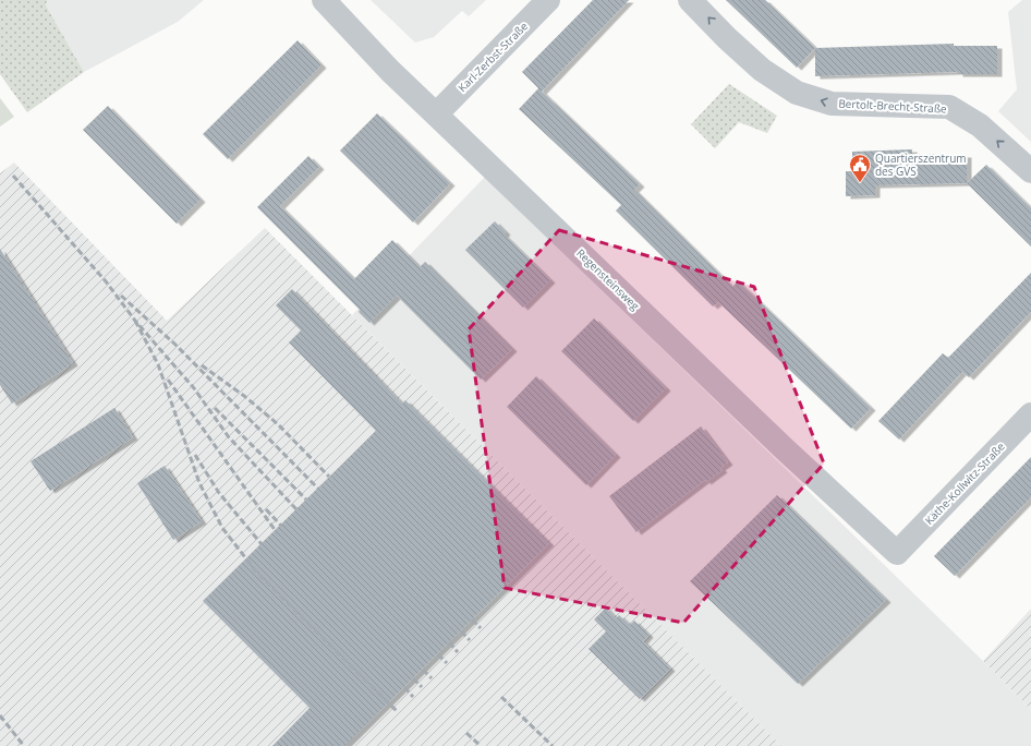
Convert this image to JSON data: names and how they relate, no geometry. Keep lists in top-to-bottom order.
{
  "streets": {
    "street": [
      "Karl-Zerbst-Straße",
      "Bertolt-Brecht-Straße",
      "Regensteinsweg",
      "Käthe-Kollwitz-Straße"
    ]
  },
  "crossings": [
    ["Karl-Zerbst-Straße", "Regensteinsweg"],
    ["Regensteinsweg", "Käthe-Kollwitz-Straße"]
  ],
  "one_way": ["Bertolt-Brecht-Straße"],
  "places": {
    "public building": ["Quartierszentrum des GVS"]
  }
}
